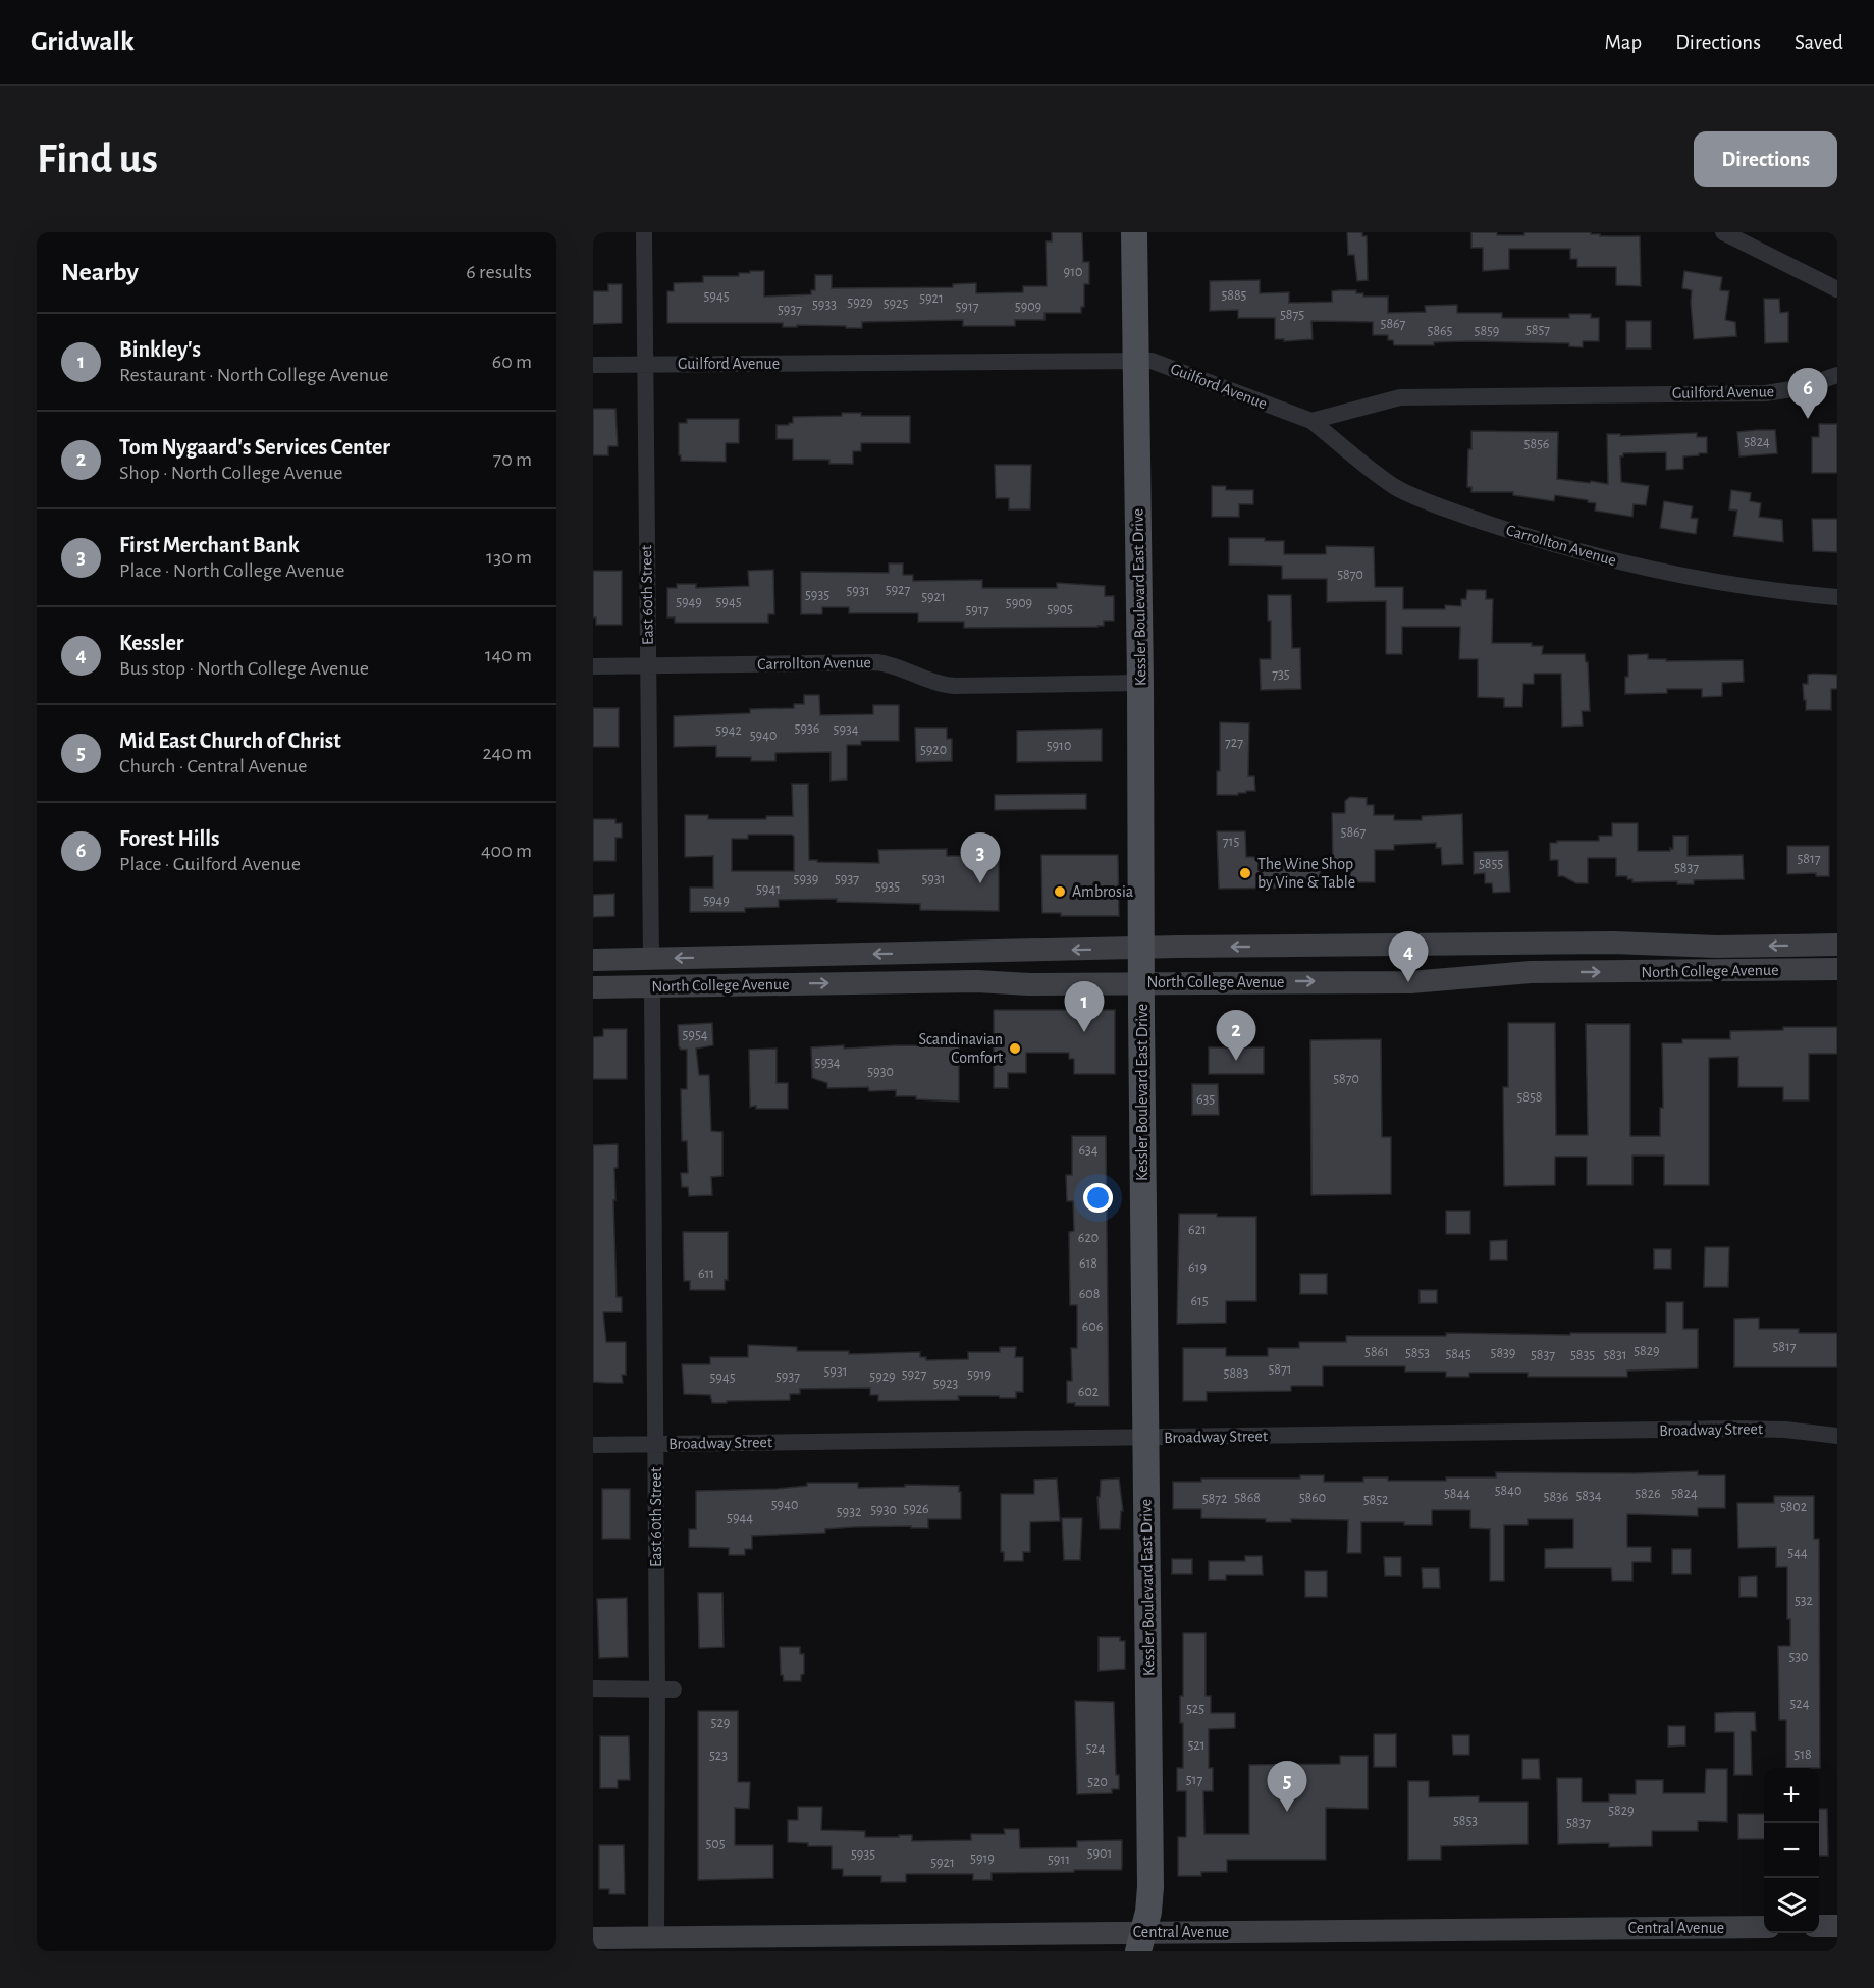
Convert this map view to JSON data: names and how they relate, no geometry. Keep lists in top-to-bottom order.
{
  "streets": {
    "main road": ["Kessler Boulevard East Drive", "North College Avenue", "Central Avenue"],
    "street": [
      "Guilford Avenue",
      "Carrollton Avenue",
      "East 60th Street",
      "Broadway Street"
    ]
  },
  "crossings": [
    ["Guilford Avenue", "Carrollton Avenue"],
    ["Guilford Avenue", "East 60th Street"],
    ["Guilford Avenue", "Kessler Boulevard East Drive"],
    ["Carrollton Avenue", "East 60th Street"],
    ["Carrollton Avenue", "Kessler Boulevard East Drive"],
    ["East 60th Street", "North College Avenue"],
    ["East 60th Street", "Broadway Street"],
    ["East 60th Street", "Central Avenue"],
    ["Kessler Boulevard East Drive", "North College Avenue"],
    ["Kessler Boulevard East Drive", "Broadway Street"],
    ["Kessler Boulevard East Drive", "Central Avenue"]
  ],
  "places": ["The Wine Shop by Vine & Table", "Ambrosia", "Scandinavian Comfort"],
  "house_numbers": [
    "910",
    "5885",
    "5945",
    "5921",
    "5929",
    "5925",
    "5933",
    "5917",
    "5909",
    "5937",
    "5875",
    "5867",
    "5857",
    "5865",
    "5859",
    "5824",
    "5856",
    "5870",
    "5927",
    "5931",
    "5935",
    "5921",
    "5949",
    "5945",
    "5909",
    "5905",
    "5917",
    "735",
    "5936",
    "5934",
    "5942",
    "5940",
    "727",
    "5910",
    "5920",
    "5867",
    "715",
    "5817",
    "5855",
    "5837",
    "5939",
    "5937",
    "5931",
    "5935",
    "5941",
    "5949",
    "5954",
    "5934",
    "5930",
    "5870",
    "5858",
    "635",
    "634",
    "621",
    "620",
    "618",
    "619",
    "611",
    "608",
    "615",
    "606",
    "5817",
    "5829",
    "5861",
    "5853",
    "5839",
    "5845",
    "5837",
    "5835",
    "5831",
    "5871",
    "5931",
    "5883",
    "5927",
    "5919",
    "5937",
    "5929",
    "5945",
    "5923",
    "602",
    "5840",
    "5844",
    "5826",
    "5824",
    "5834",
    "5836",
    "5868",
    "5860",
    "5872",
    "5852",
    "5940",
    "5802",
    "5926",
    "5930",
    "5932",
    "5944",
    "544",
    "532",
    "530",
    "524",
    "525",
    "529",
    "521",
    "524",
    "518",
    "523",
    "517",
    "520",
    "5829",
    "5853",
    "5837",
    "505",
    "5901",
    "5935",
    "5919",
    "5911",
    "5921"
  ],
  "page": {
    "header": "Gridwalk",
    "nav": ["Map", "Directions", "Saved"],
    "buttons": "Directions",
    "title": "Find us",
    "heading": ["Nearby", "6 results"],
    "list": [
      {
        "mark": "1",
        "name": "Binkley's",
        "note": "Restaurant · North College Avenue",
        "value": "60 m"
      },
      {
        "mark": "2",
        "name": "Tom Nygaard's Services Center",
        "note": "Shop · North College Avenue",
        "value": "70 m"
      },
      {
        "mark": "3",
        "name": "First Merchant Bank",
        "note": "Place · North College Avenue",
        "value": "130 m"
      },
      {
        "mark": "4",
        "name": "Kessler",
        "note": "Bus stop · North College Avenue",
        "value": "140 m"
      },
      {
        "mark": "5",
        "name": "Mid East Church of Christ",
        "note": "Church · Central Avenue",
        "value": "240 m"
      },
      {
        "mark": "6",
        "name": "Forest Hills",
        "note": "Place · Guilford Avenue",
        "value": "400 m"
      }
    ],
    "pins": [
      "6",
      "3",
      "4",
      "1",
      "2",
      "5"
    ],
    "map_buttons": ["+", "−"]
  }
}
